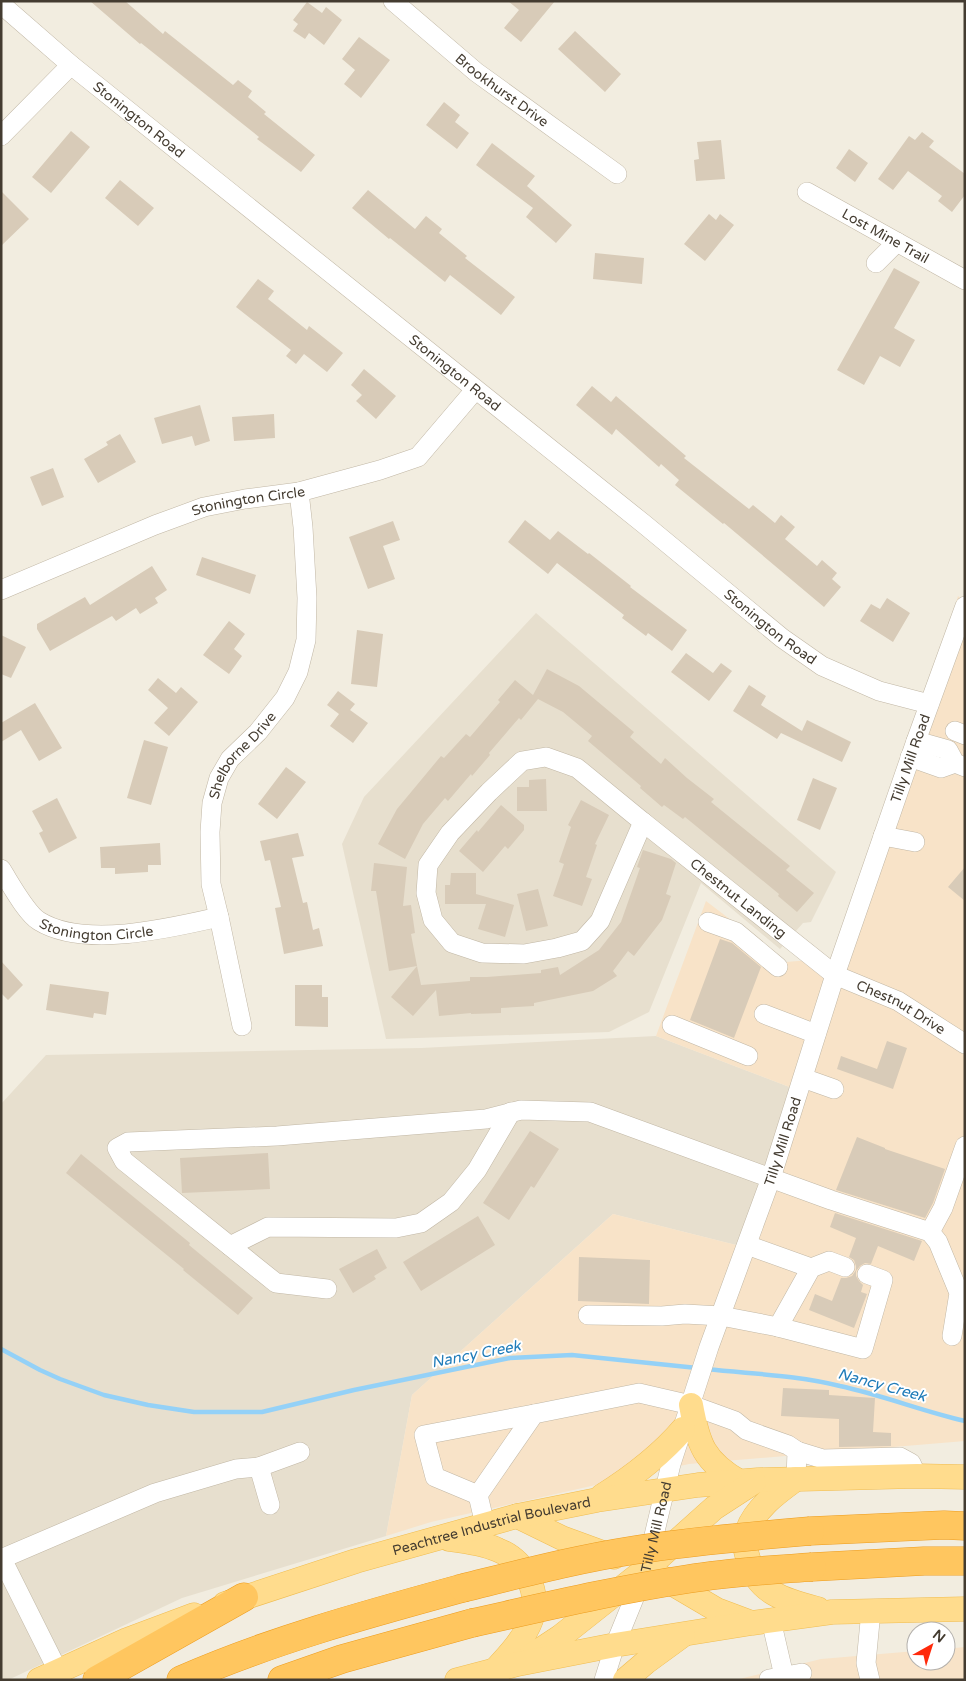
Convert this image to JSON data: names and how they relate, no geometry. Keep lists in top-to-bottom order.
{
  "streets": {
    "main road": ["Peachtree Industrial Boulevard"],
    "street": [
      "Brookhurst Drive",
      "Stonington Road",
      "Lost Mine Trail",
      "Stonington Circle",
      "Shelborne Drive",
      "Tilly Mill Road",
      "Chestnut Landing",
      "Chestnut Drive"
    ]
  },
  "crossings": [
    ["Stonington Road", "Stonington Circle"],
    ["Stonington Road", "Tilly Mill Road"],
    ["Stonington Circle", "Shelborne Drive"],
    ["Tilly Mill Road", "Chestnut Landing"],
    ["Tilly Mill Road", "Chestnut Drive"],
    ["Tilly Mill Road", "Peachtree Industrial Boulevard"],
    ["Chestnut Landing", "Chestnut Drive"]
  ],
  "water": ["Nancy Creek"],
  "north": "top right"
}
